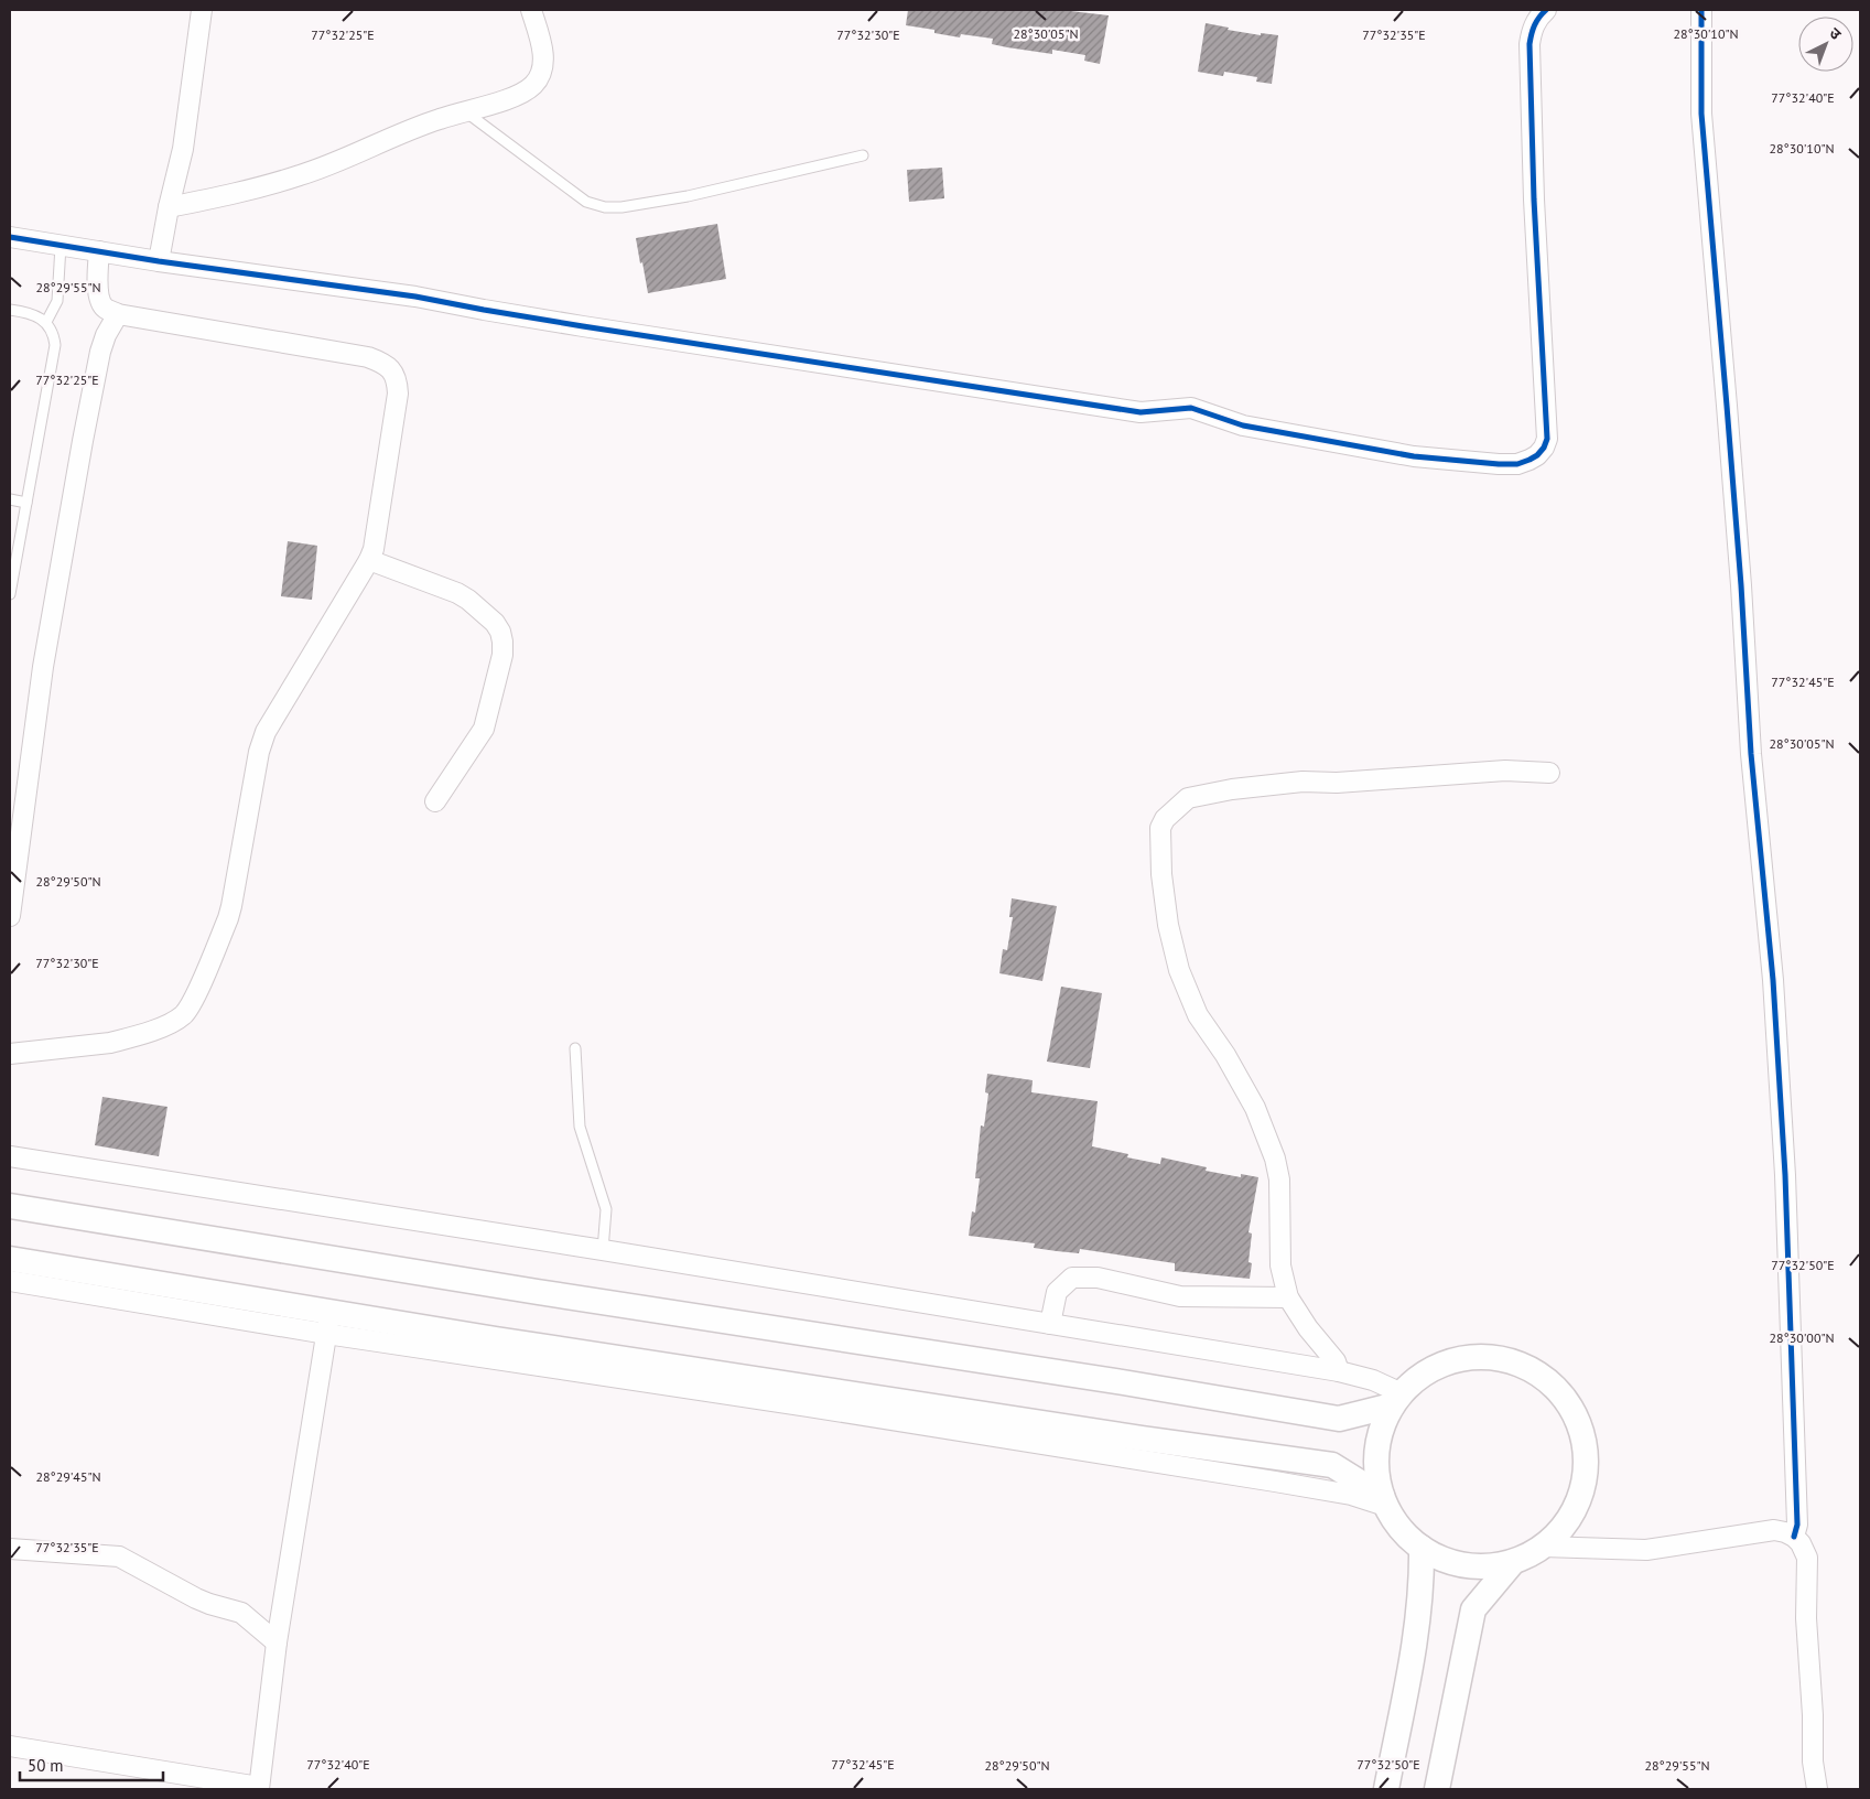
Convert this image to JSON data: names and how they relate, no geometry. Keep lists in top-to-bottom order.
{
  "scale_bar": "50 m",
  "north": "top right",
  "coordinates": [
    "28°30'05\"N",
    "28°30'10\"N",
    "77°32'25\"E",
    "77°32'30\"E",
    "77°32'35\"E",
    "77°32'40\"E",
    "28°29'55\"N",
    "77°32'45\"E",
    "28°29'50\"N",
    "77°32'50\"E",
    "28°30'00\"N",
    "28°29'45\"N"
  ]
}
